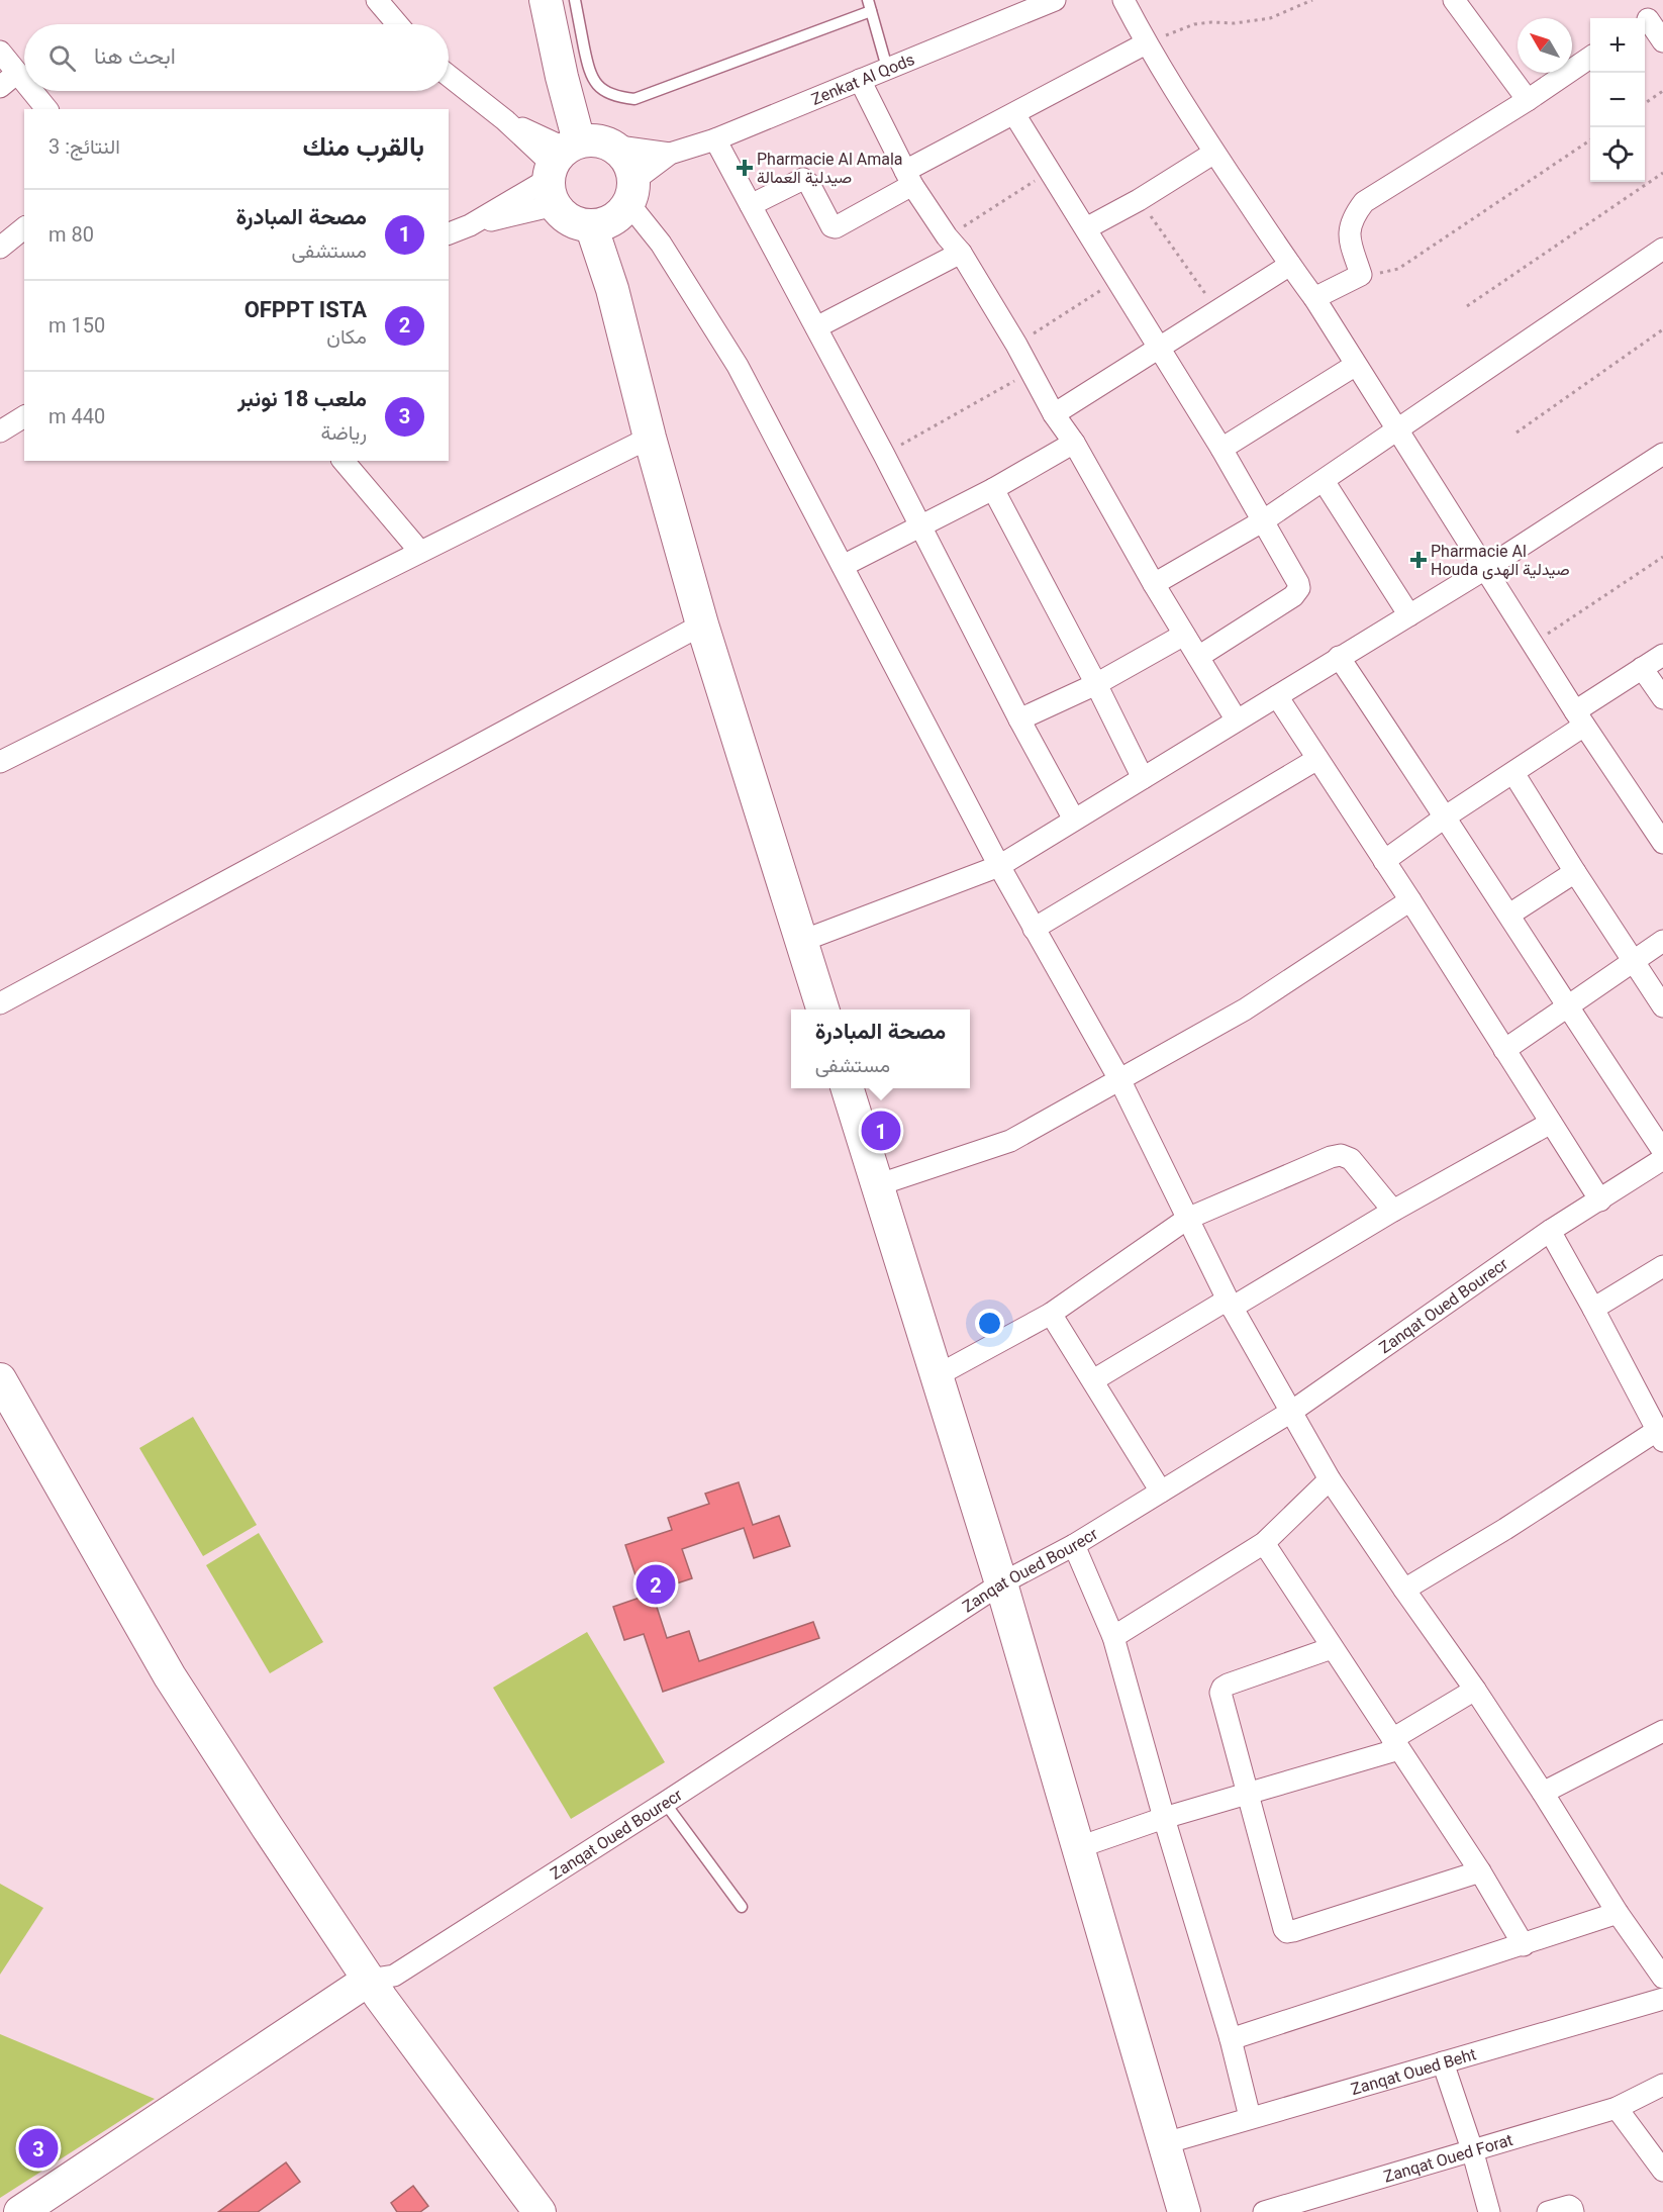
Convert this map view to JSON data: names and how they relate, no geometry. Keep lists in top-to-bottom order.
{
  "streets": {
    "street": [
      "Zenkat Al Qods",
      "Zanqat Oued Bourecr",
      "Zanqat Oued Beht",
      "Zanqat Oued Forat"
    ]
  },
  "places": {
    "health": ["Pharmacie Al Amala صيدلية العمالة", "Pharmacie Al Houda صيدلية الهدى"]
  },
  "north": "top left",
  "page": {
    "map_buttons": ["+", "−"],
    "search": "ابحث هنا",
    "heading": ["بالقرب منك", "النتائج: 3"],
    "list": [
      {
        "mark": "1",
        "name": "مصحة المبادرة",
        "note": "مستشفى",
        "value": "80 m"
      },
      {
        "mark": "2",
        "name": "OFPPT ISTA",
        "note": "مكان",
        "value": "150 m"
      },
      {
        "mark": "3",
        "name": "ملعب 18 نونبر",
        "note": "رياضة",
        "value": "440 m"
      }
    ],
    "popup": ["مصحة المبادرة", "مستشفى"],
    "pins": ["1", "2", "3"]
  }
}
